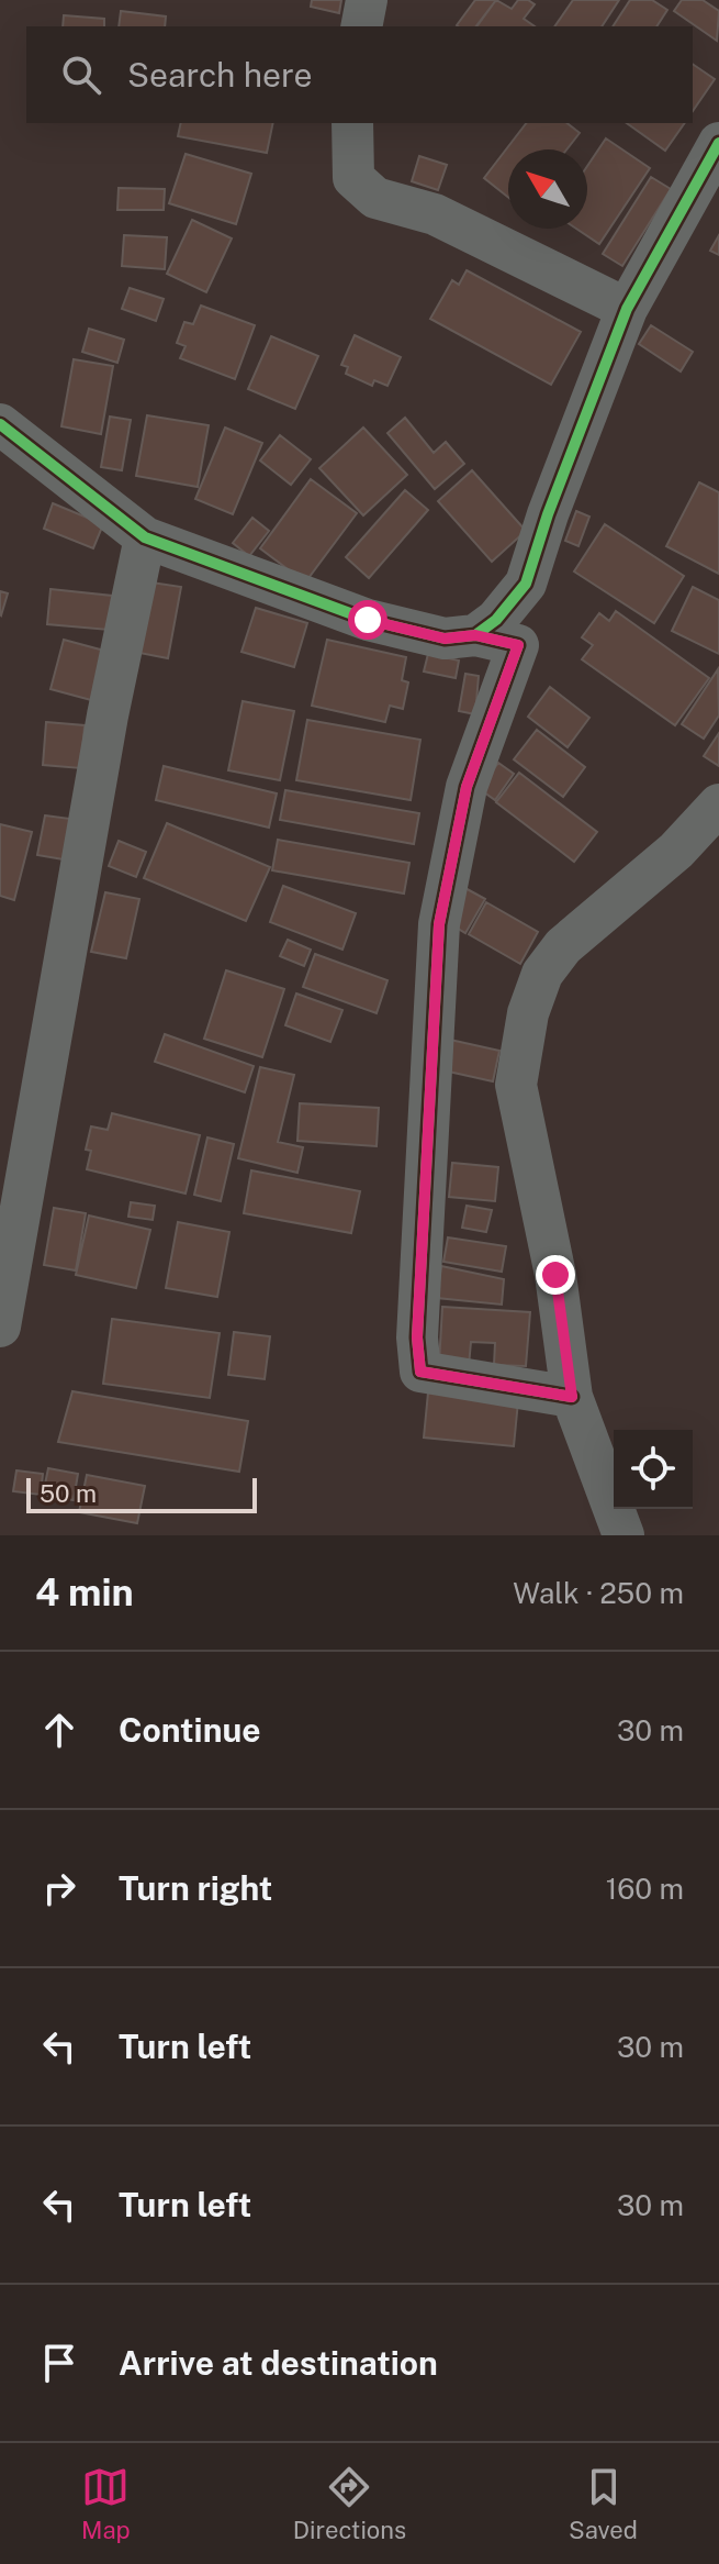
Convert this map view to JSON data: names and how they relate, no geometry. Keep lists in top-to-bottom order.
{
  "scale_bar": "50 m",
  "north": "top left",
  "page": {
    "search": "Search here",
    "scale": "50 m",
    "heading": ["4 min", "Walk · 250 m"],
    "list": [
      ["Continue", "30 m"],
      ["Turn right", "160 m"],
      ["Turn left", "30 m"],
      ["Turn left", "30 m"],
      "Arrive at destination"
    ],
    "nav": ["Map", "Directions", "Saved"]
  }
}
